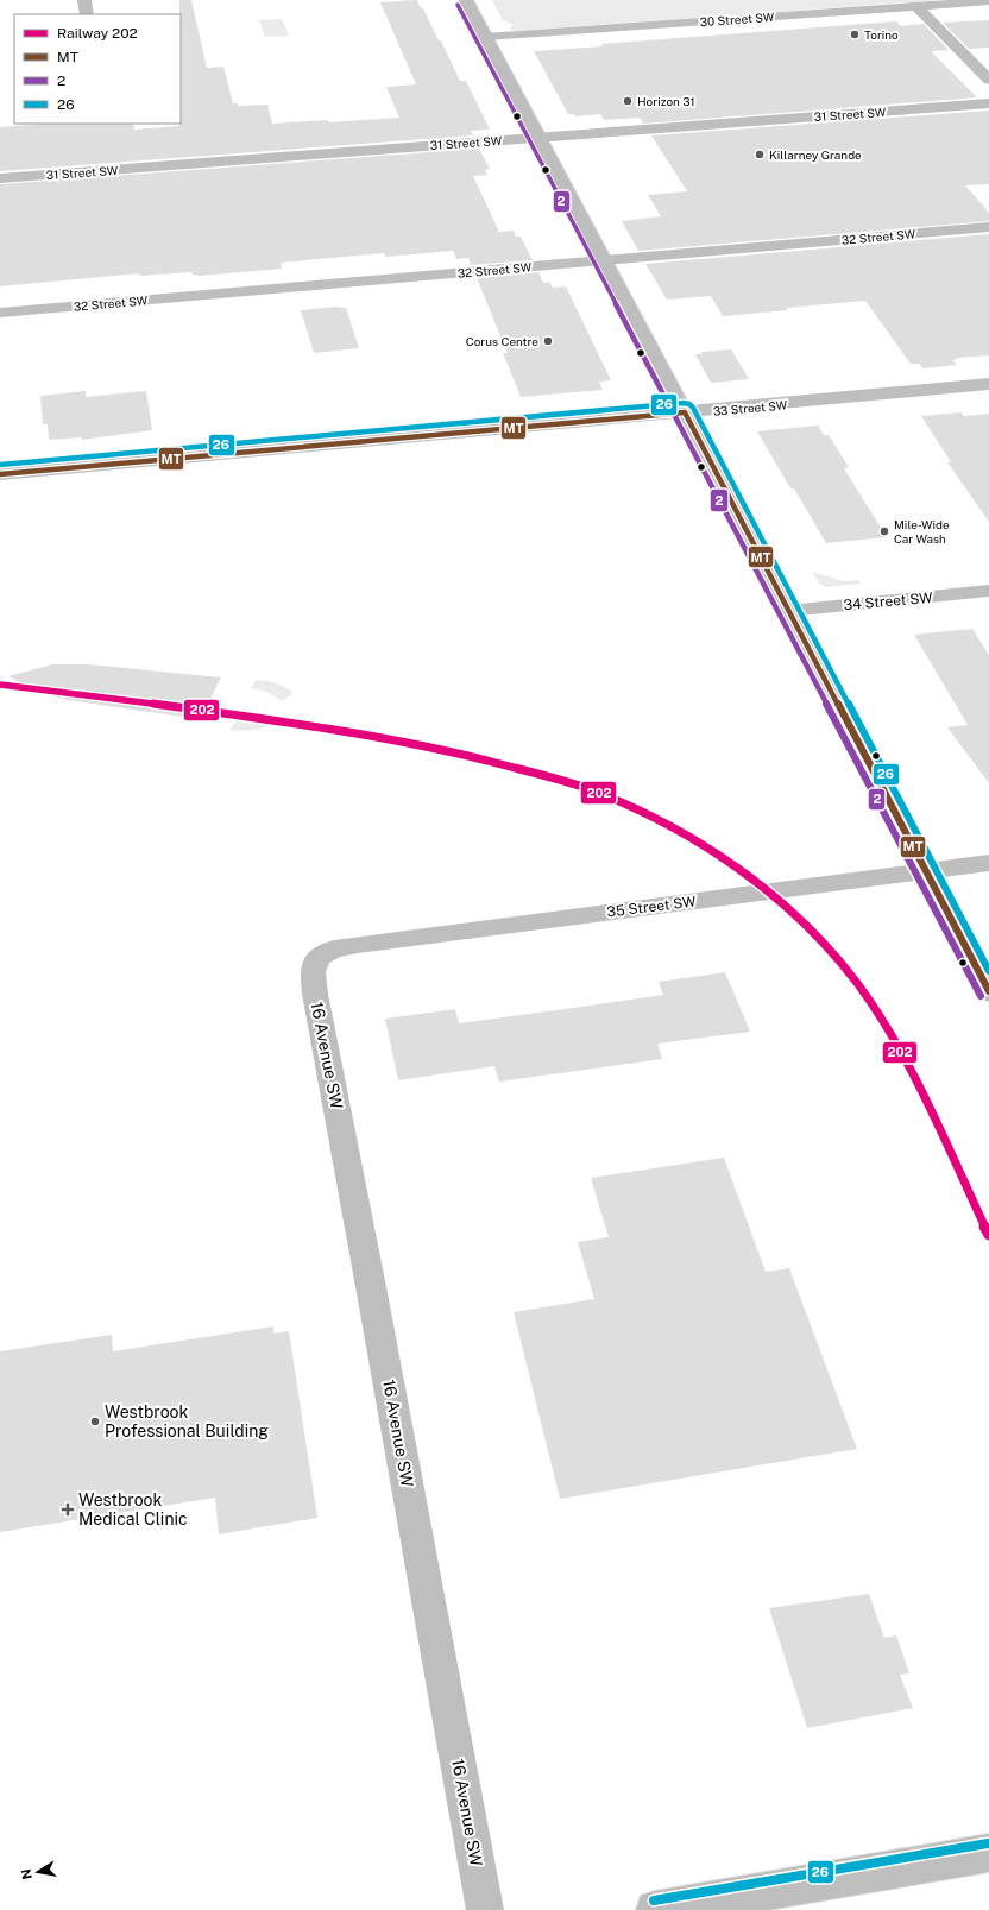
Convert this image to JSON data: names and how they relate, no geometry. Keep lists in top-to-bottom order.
{
  "streets": {
    "street": [
      "30 Street SW",
      "31 Street SW",
      "32 Street SW",
      "33 Street SW",
      "34 Street SW",
      "35 Street SW",
      "16 Avenue SW"
    ]
  },
  "crossings": [
    ["35 Street SW", "16 Avenue SW"]
  ],
  "places": {
    "other": [
      "Torino",
      "Horizon 31",
      "Killarney Grande",
      "Corus Centre",
      "Mile-Wide Car Wash",
      "Westbrook Professional Building"
    ],
    "health": ["Westbrook Medical Clinic"]
  },
  "lines": [
    "transit line 2",
    "transit line 26",
    "transit line MT",
    "rail line 202"
  ],
  "legend": [
    "Railway 202",
    "MT",
    "2",
    "26"
  ],
  "north": "left"
}
